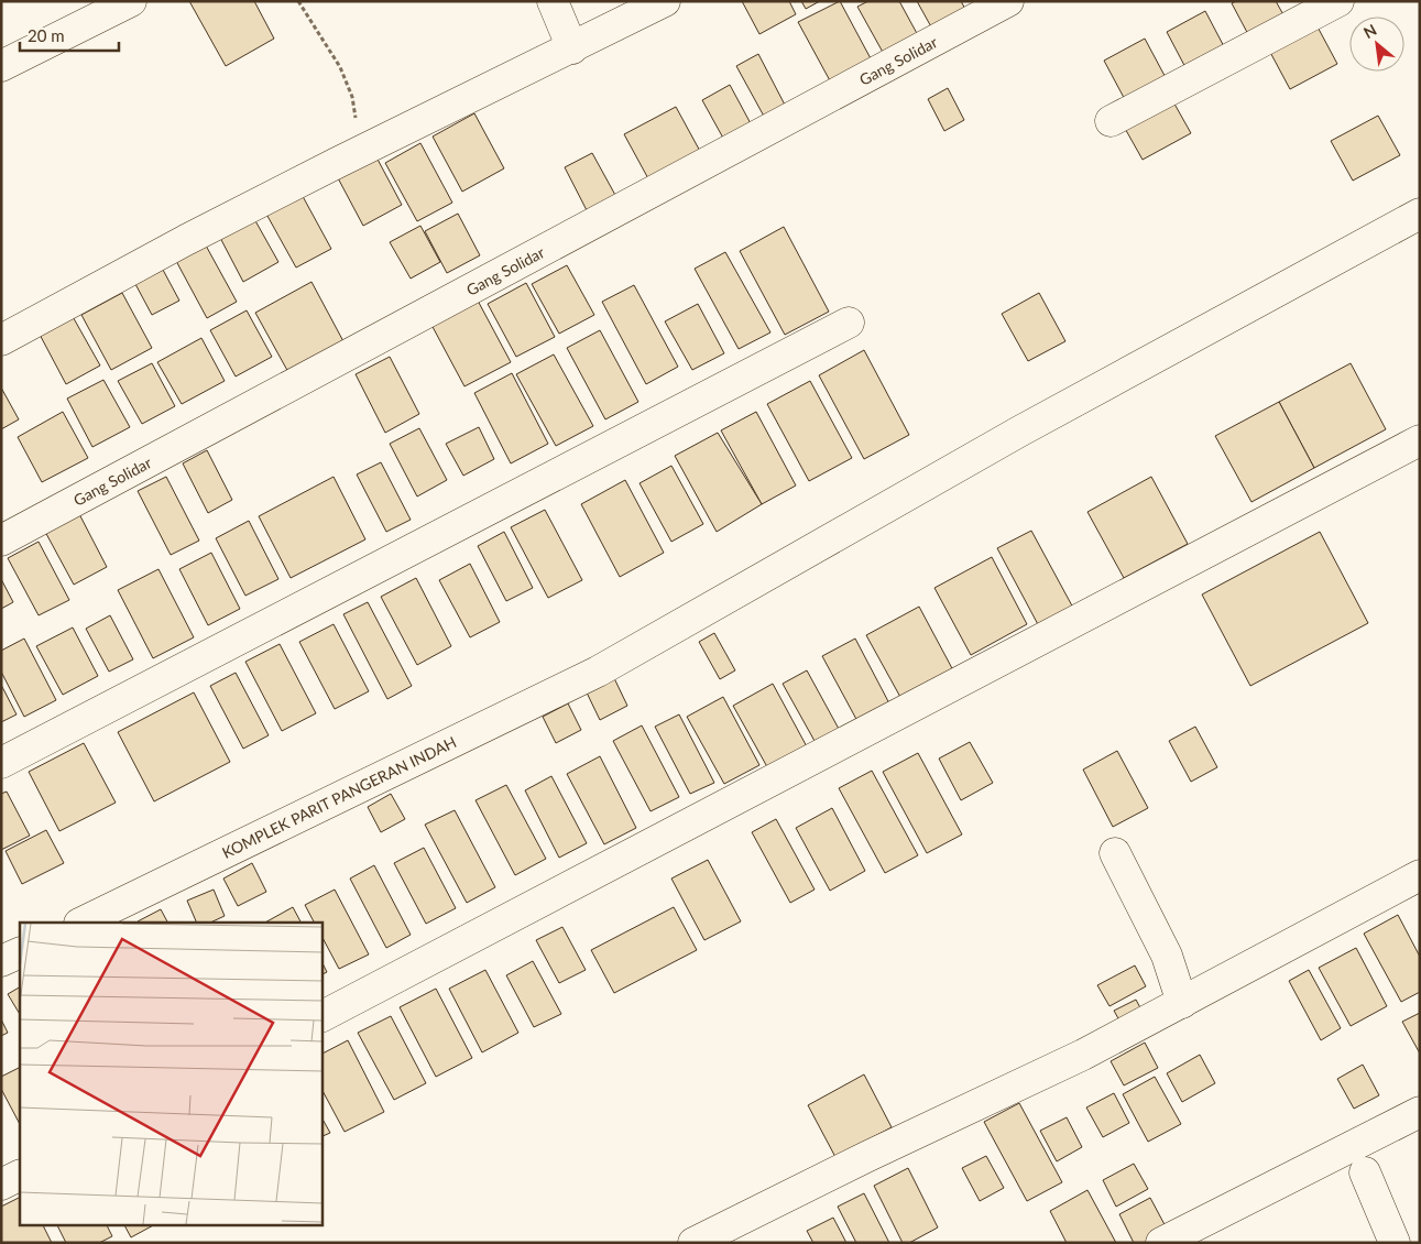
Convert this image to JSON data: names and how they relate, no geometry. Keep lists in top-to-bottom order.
{
  "streets": {
    "street": ["Gang Solidar", "KOMPLEK PARIT PANGERAN INDAH"]
  },
  "scale_bar": "20 m",
  "north": "top left"
}
